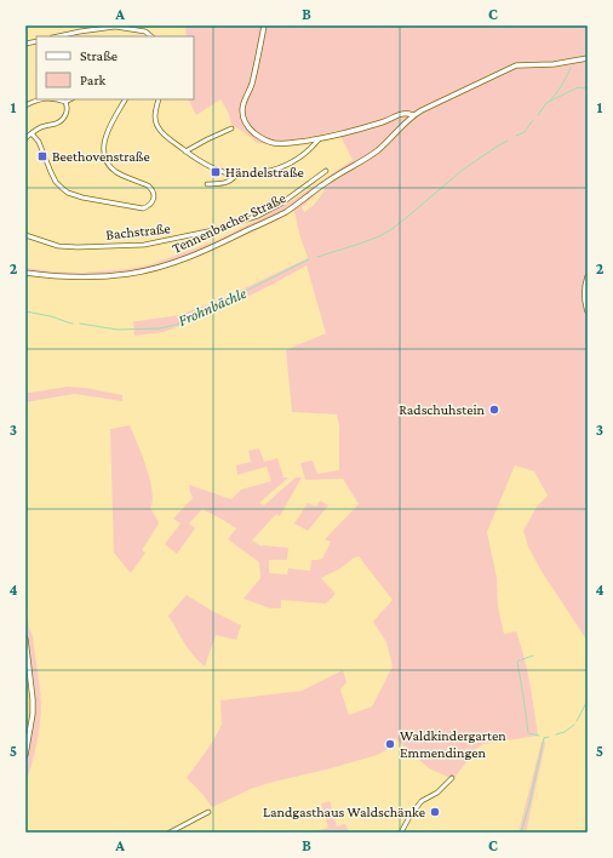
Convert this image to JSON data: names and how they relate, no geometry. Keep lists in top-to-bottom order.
{
  "streets": {
    "street": ["Tennenbacher Straße", "Bachstraße"]
  },
  "water": ["Frohnbächle"],
  "places": {
    "transit": ["Beethovenstraße", "Händelstraße"],
    "other": ["Radschuhstein", "Waldkindergarten Emmendingen", "Landgasthaus Waldschänke"]
  },
  "legend": ["Straße", "Park"],
  "grid": {
    "columns": ["A", "B", "C"],
    "rows": [
      "1",
      "2",
      "3",
      "4",
      "5"
    ]
  }
}
